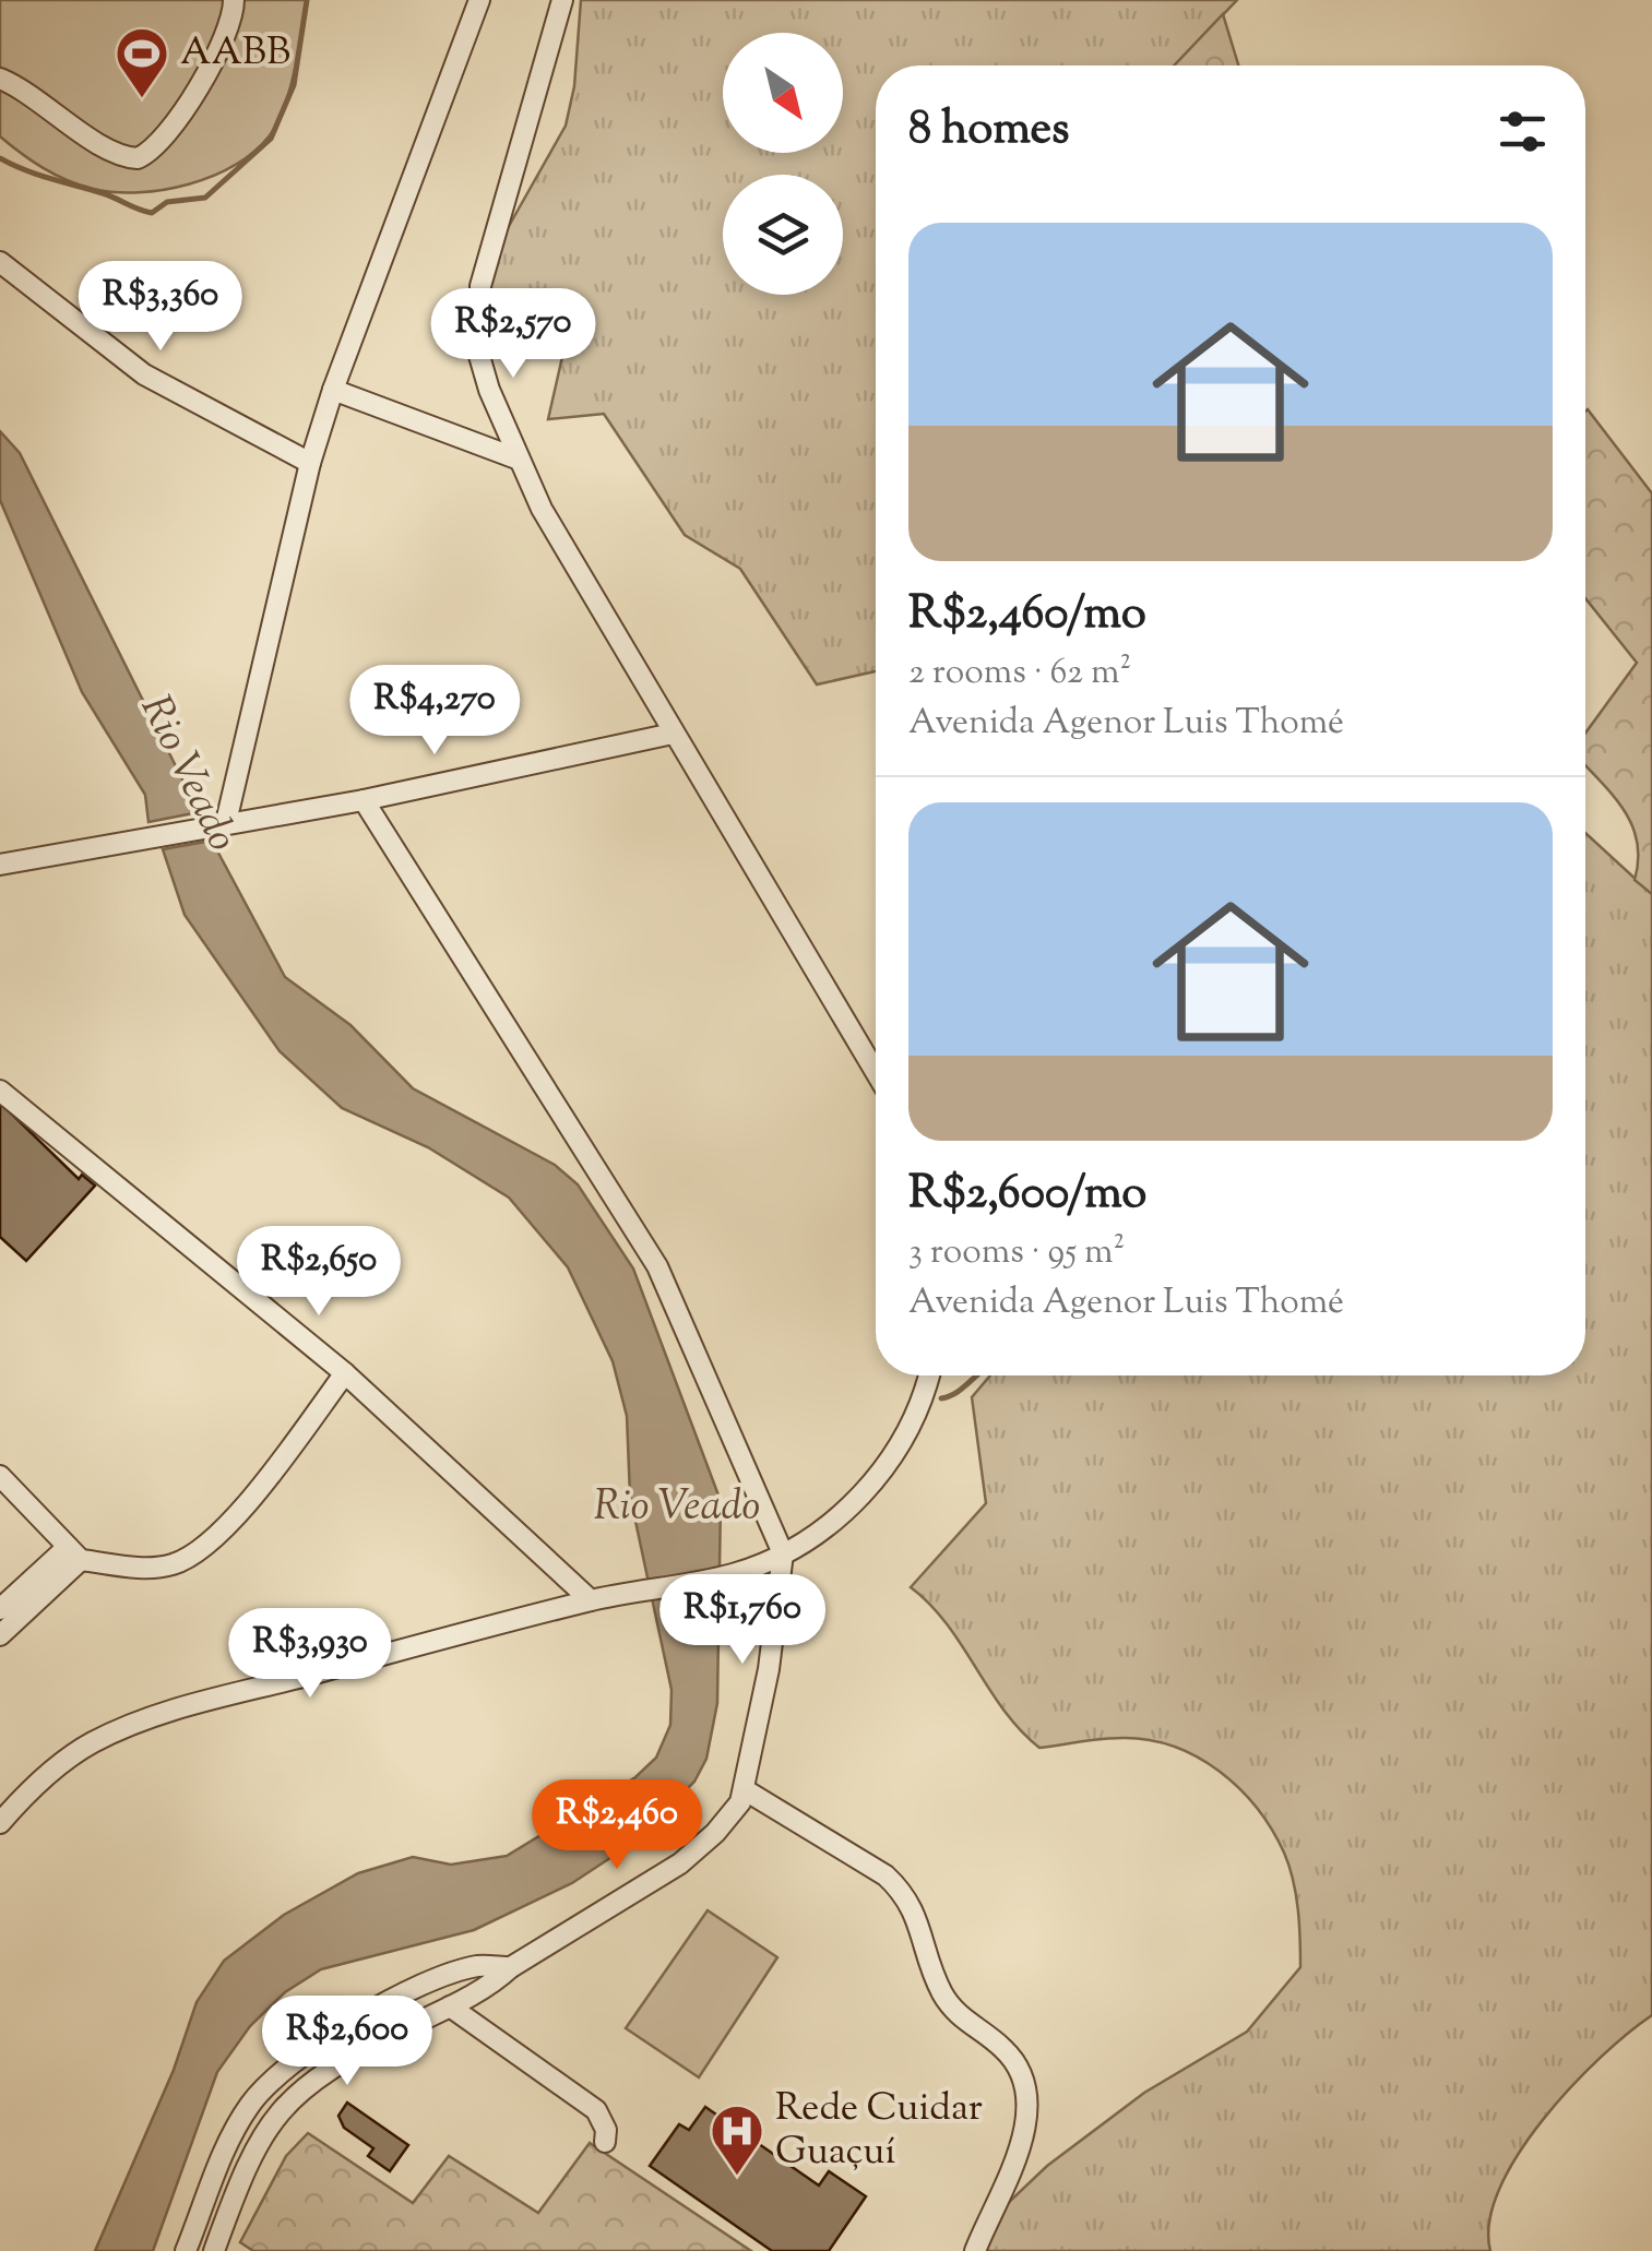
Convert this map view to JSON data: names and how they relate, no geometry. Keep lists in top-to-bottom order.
{
  "water": ["Rio Veado"],
  "places": {
    "sports": ["AABB"],
    "hospital": ["Rede Cuidar Guaçuí"]
  },
  "north": "bottom right",
  "page": {
    "heading": "8 homes",
    "list": [
      {
        "name": "R$2,460/mo",
        "note": "2 rooms · 62 m² · Avenida Agenor Luis Thomé"
      },
      {
        "name": "R$2,600/mo",
        "note": "3 rooms · 95 m² · Avenida Agenor Luis Thomé"
      }
    ],
    "price": [
      "R$3,360",
      "R$2,570",
      "R$4,270",
      "R$2,650",
      "R$1,760",
      "R$3,930",
      "R$2,460",
      "R$2,600"
    ]
  }
}
